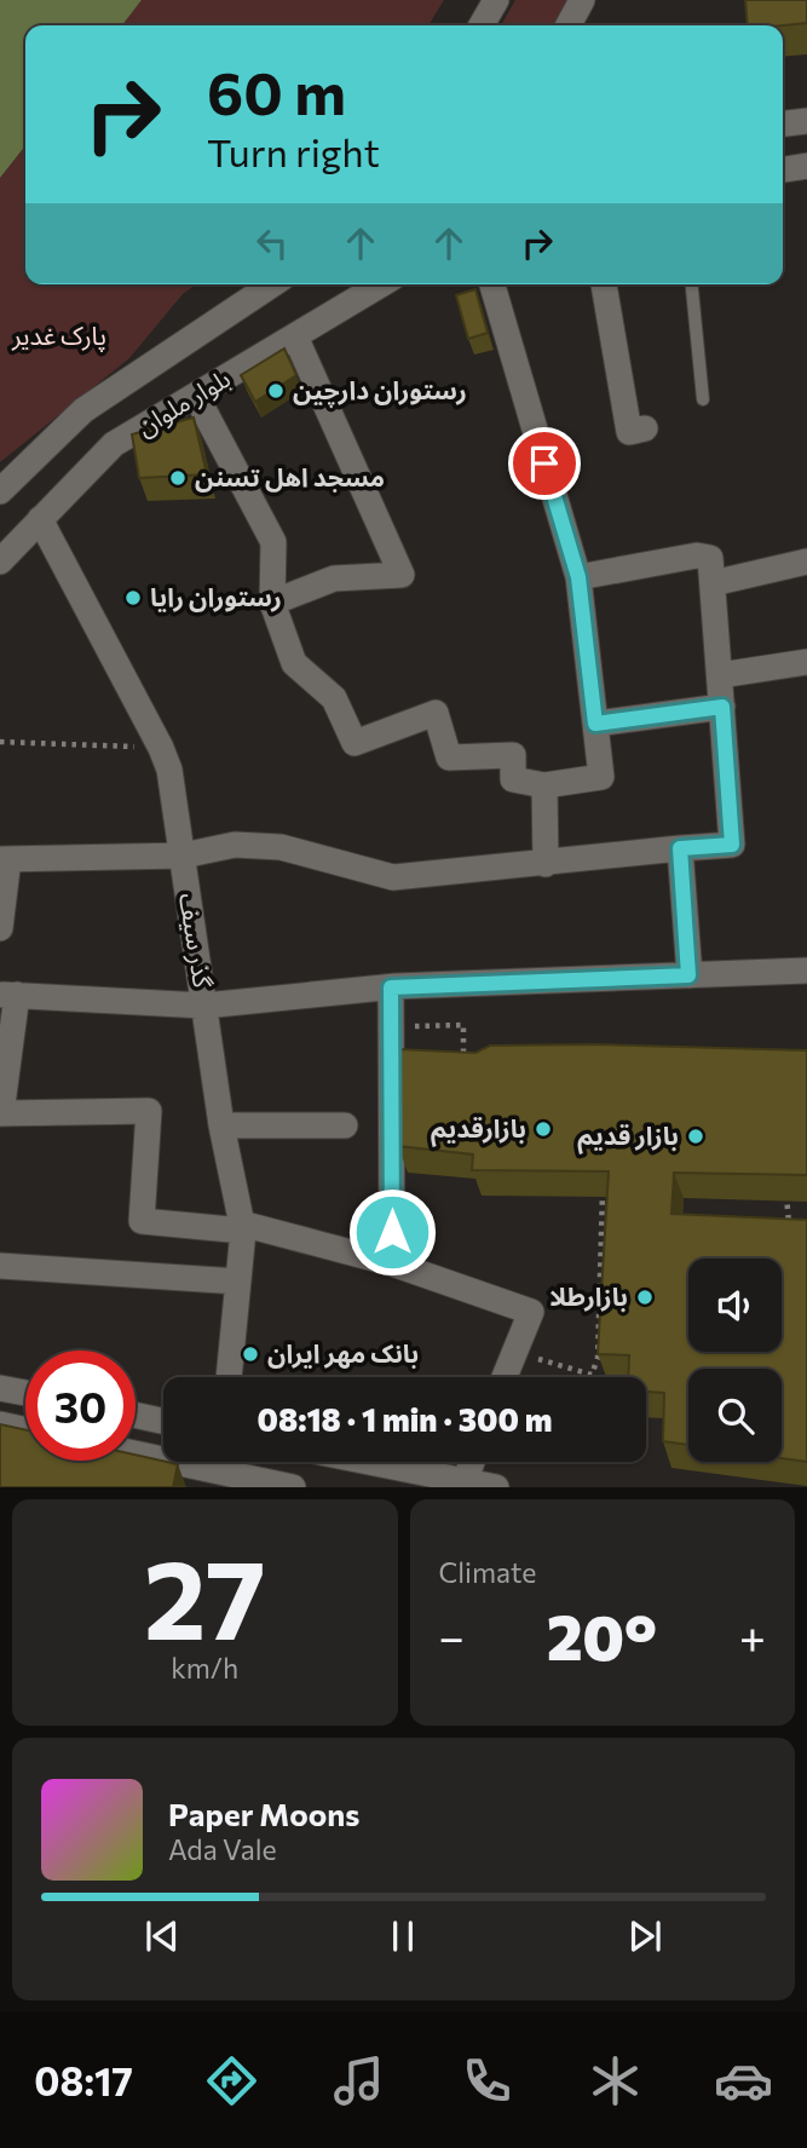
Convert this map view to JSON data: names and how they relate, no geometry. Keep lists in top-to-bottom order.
{
  "streets": {
    "street": ["بلوار ملوان", "گذر سیف"]
  },
  "crossings": [
    ["بلوار ملوان", "گذر سیف"]
  ],
  "parks": ["پارک غدیر"],
  "places": [
    "رستوران دارچین",
    "مسجد اهل تسنن",
    "رستوران رایا",
    "بازارقدیم",
    "بازار قدیم",
    "بازارطلا",
    "بانک مهر ایران"
  ],
  "page": {
    "turn": ["60 m", "Turn right"],
    "limit": "30",
    "trip": "08:18 · 1 min · 300 m",
    "tile": [
      ["27", "km/h"],
      "Climate"
    ],
    "heat": ["−", "20°", "+"],
    "song": ["Paper Moons", "Ada Vale"],
    "tabs": "08:17"
  }
}
